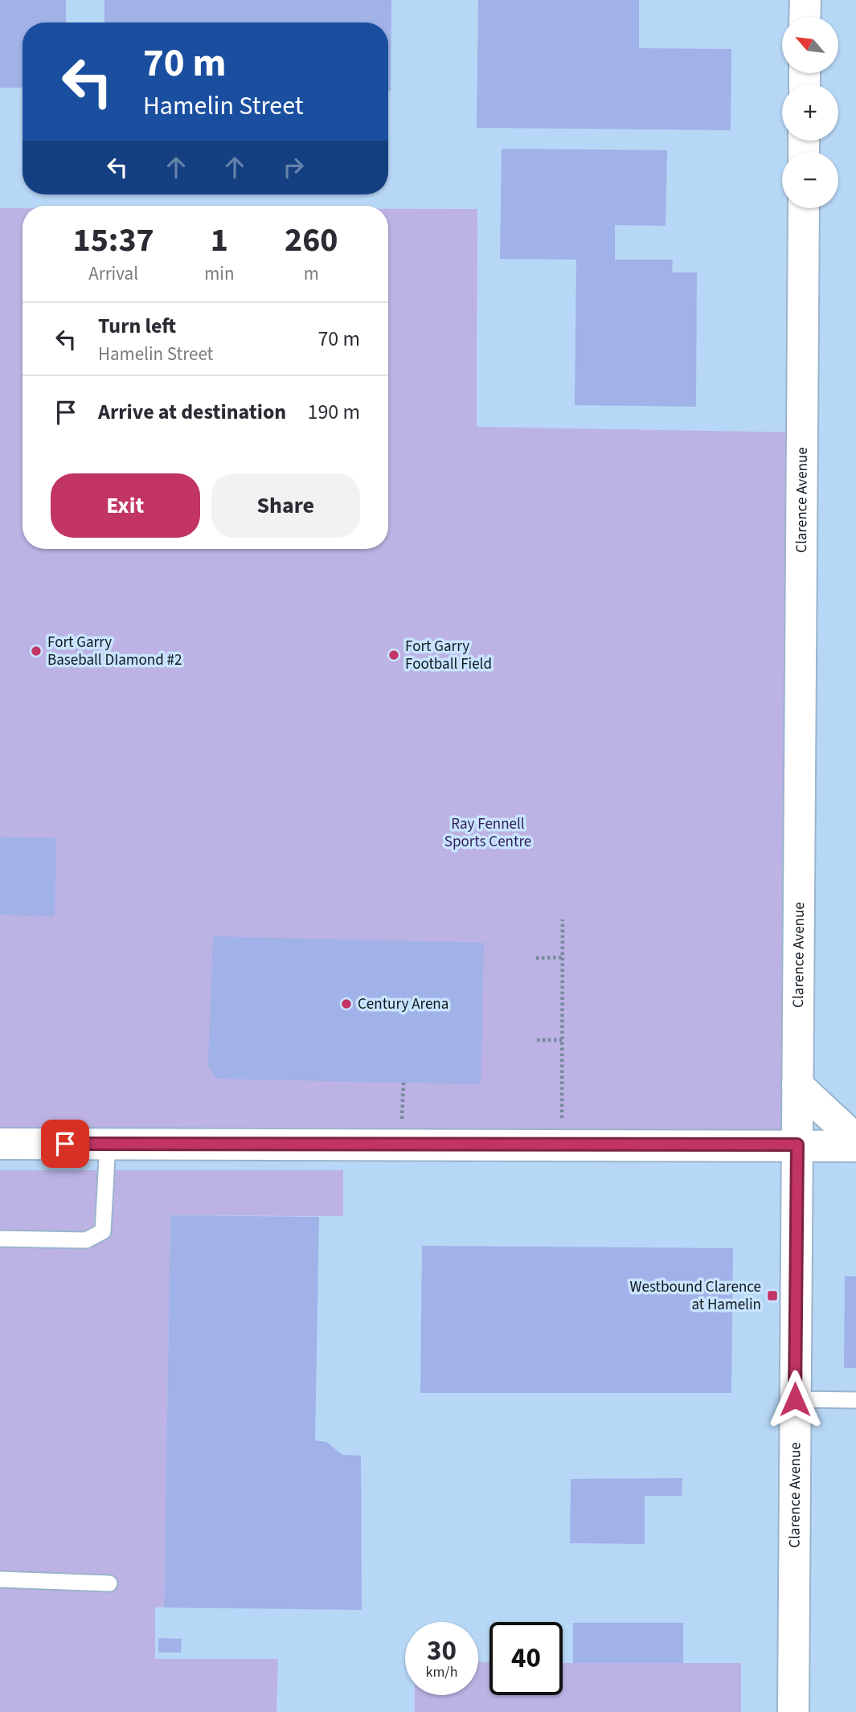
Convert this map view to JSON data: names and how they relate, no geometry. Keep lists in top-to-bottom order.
{
  "streets": {
    "street": ["Clarence Avenue"]
  },
  "parks": ["Ray Fennell Sports Centre"],
  "places": {
    "other": ["Fort Garry Baseball DIamond #2", "Fort Garry Football Field", "Century Arena"],
    "transit": ["Westbound Clarence at Hamelin"]
  },
  "north": "top left",
  "page": {
    "map_buttons": ["+", "−"],
    "turn": ["70 m", "Hamelin Street"],
    "eta": [
      "15:37",
      "Arrival",
      "1",
      "min",
      "260",
      "m"
    ],
    "list": [
      {
        "name": "Turn left",
        "note": "Hamelin Street",
        "value": "70 m"
      },
      {
        "name": "Arrive at destination",
        "value": "190 m"
      }
    ],
    "buttons": ["Exit", "Share"],
    "speed": "30 km/h",
    "limit": "40"
  }
}
